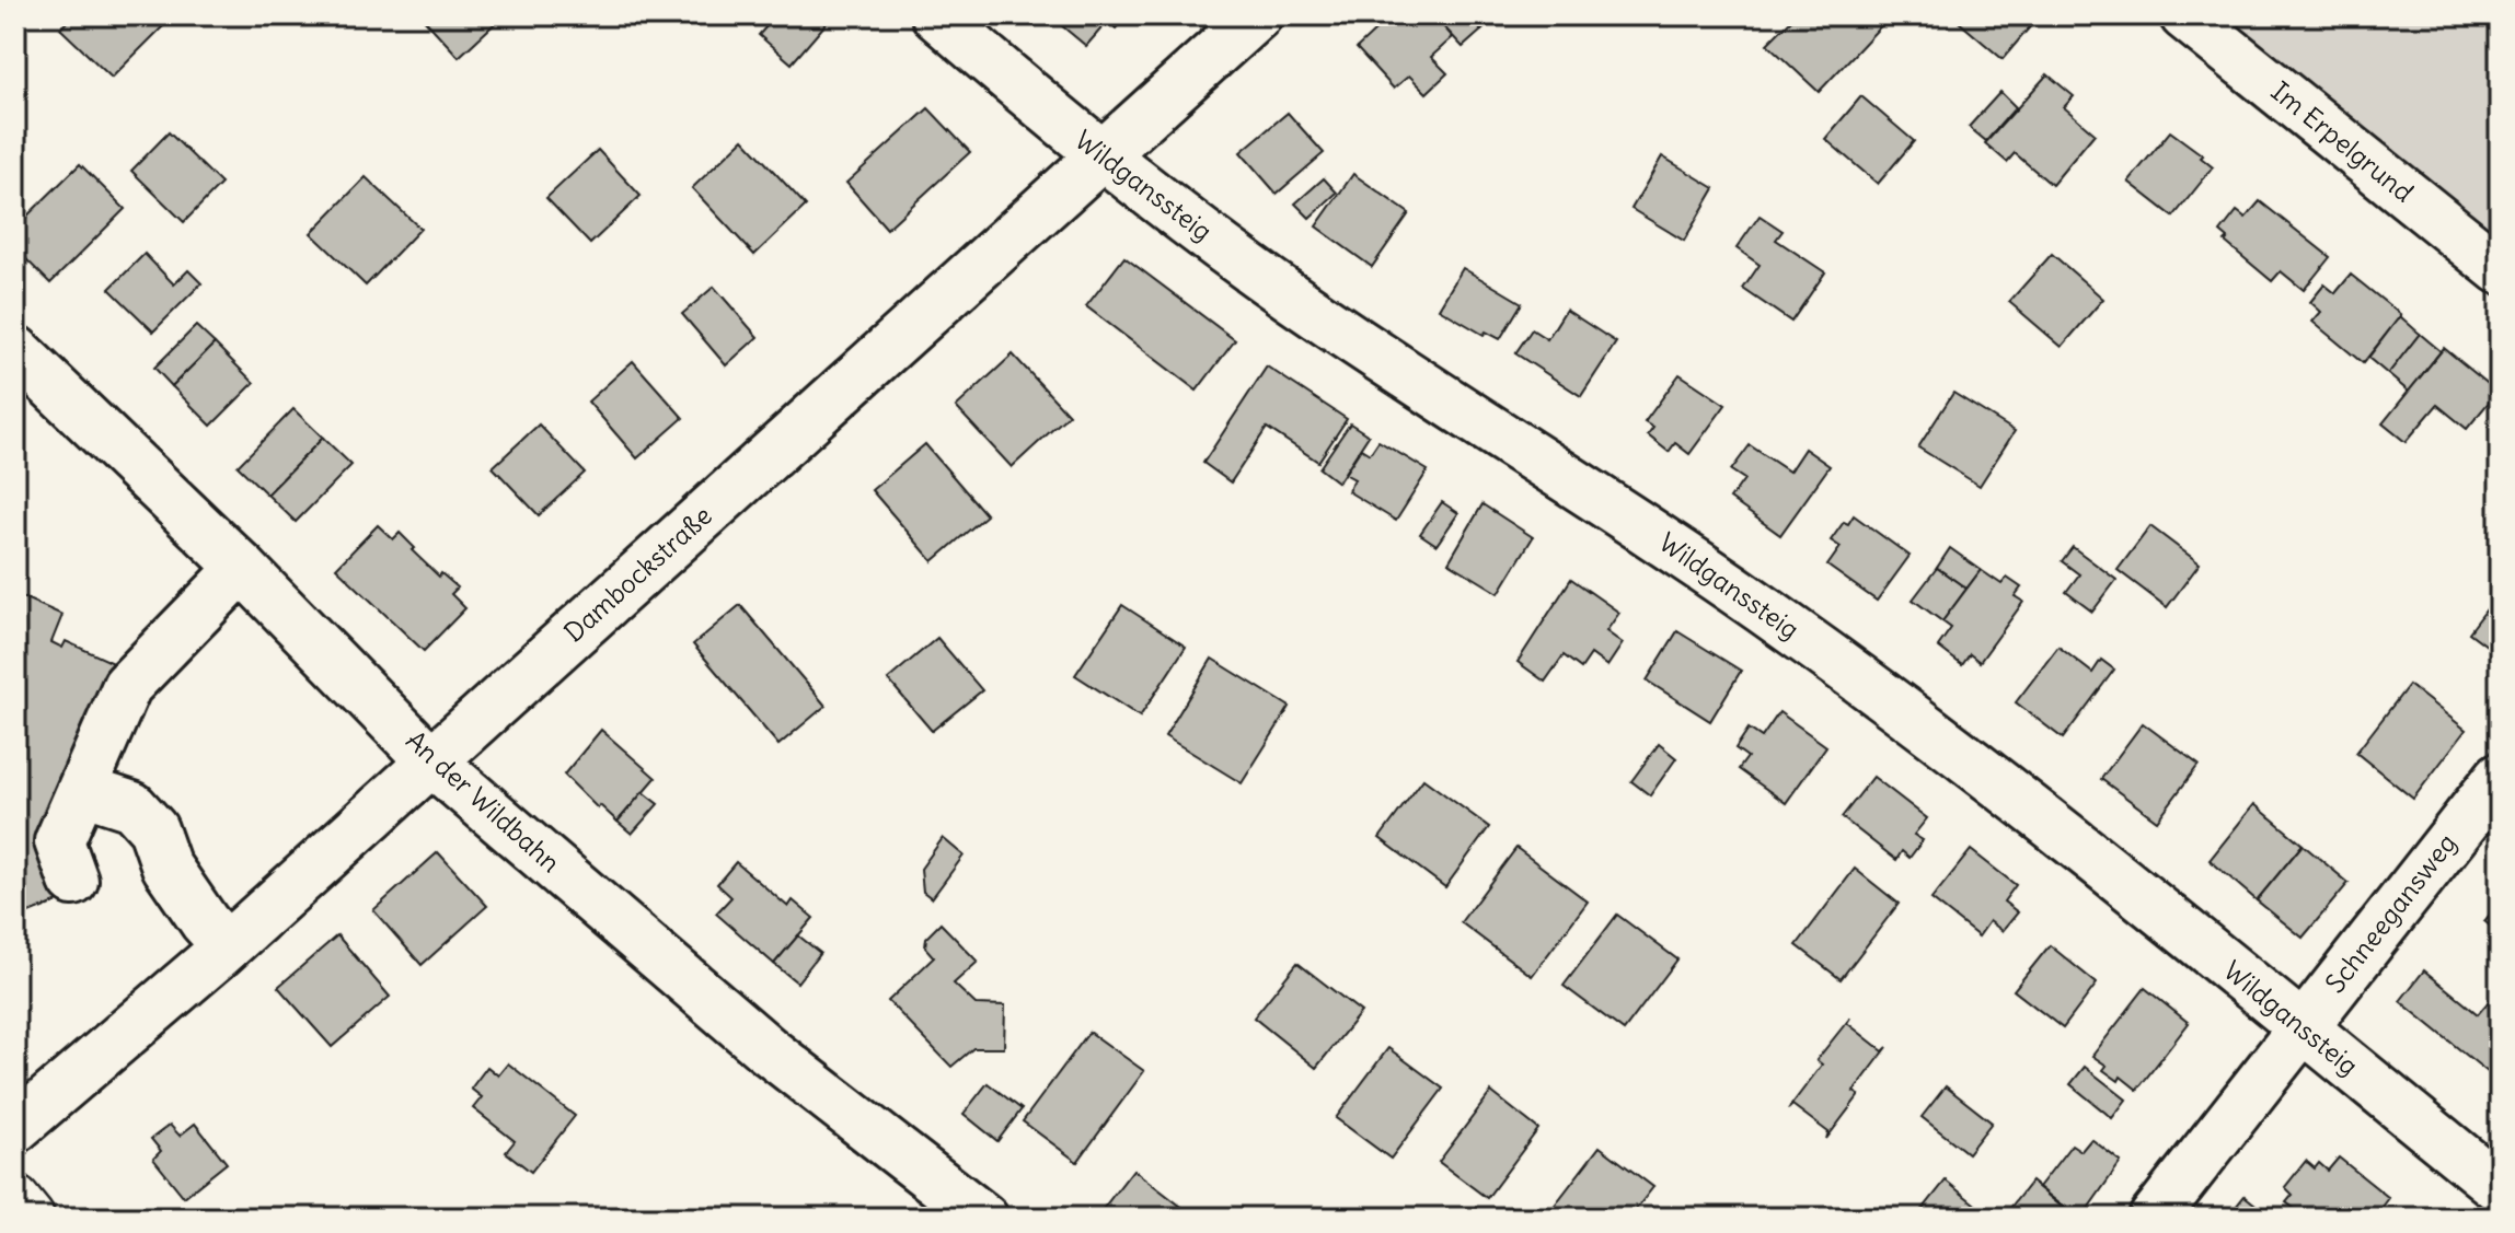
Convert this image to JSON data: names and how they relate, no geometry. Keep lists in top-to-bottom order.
{
  "streets": {
    "street": [
      "Im Erpelgrund",
      "Wildganssteig",
      "Dambockstraße",
      "An der Wildbahn",
      "Schneegansweg"
    ]
  },
  "crossings": [
    ["Wildganssteig", "Dambockstraße"],
    ["Wildganssteig", "Schneegansweg"],
    ["Dambockstraße", "An der Wildbahn"]
  ]
}
